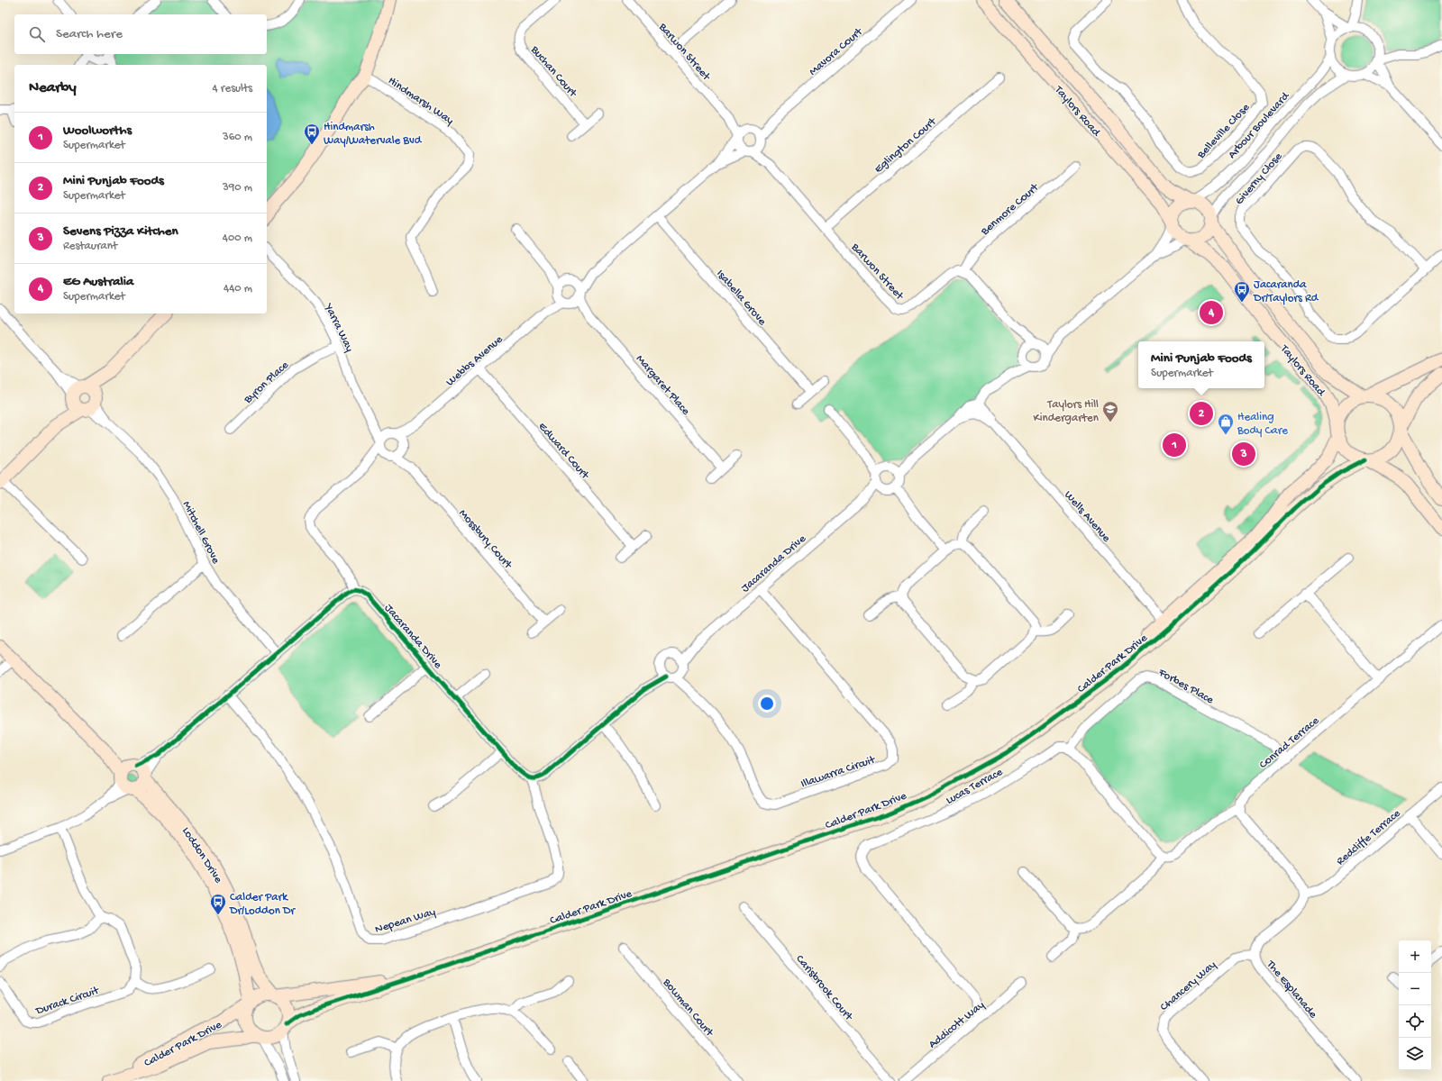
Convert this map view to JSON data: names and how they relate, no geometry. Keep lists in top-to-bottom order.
{
  "streets": {
    "street": [
      "Barwon Street",
      "Mavora Court",
      "Buchan Court",
      "Hindmarsh Way",
      "Taylors Road",
      "Arbour Boulevard",
      "Belleville Close",
      "Eglington Court",
      "Giverny Close",
      "Benmore Court",
      "Isabella Grove",
      "Yarra Way",
      "Webbs Avenue",
      "Byron Place",
      "Margaret Place",
      "Edward Court",
      "Wells Avenue",
      "Mitchell Grove",
      "Mossbury Court",
      "Jacaranda Drive",
      "Calder Park Drive",
      "Forbes Place",
      "Conrad Terrace",
      "Illawarra Circuit",
      "Lucas Terrace",
      "Redcliffe Terrace",
      "Loddon Drive",
      "Nepean Way",
      "Chancery Way",
      "Carisbrook Court",
      "The Esplanade",
      "Durack Circuit",
      "Bowman Court",
      "Addicott Way"
    ]
  },
  "crossings": [
    ["Barwon Street", "Mavora Court"],
    ["Barwon Street", "Eglington Court"],
    ["Barwon Street", "Benmore Court"],
    ["Taylors Road", "Arbour Boulevard"],
    ["Taylors Road", "Calder Park Drive"],
    ["Yarra Way", "Webbs Avenue"],
    ["Yarra Way", "Byron Place"],
    ["Yarra Way", "Mossbury Court"],
    ["Webbs Avenue", "Margaret Place"],
    ["Webbs Avenue", "Edward Court"],
    ["Webbs Avenue", "Mossbury Court"],
    ["Wells Avenue", "Calder Park Drive"],
    ["Jacaranda Drive", "Illawarra Circuit"],
    ["Jacaranda Drive", "Nepean Way"],
    ["Calder Park Drive", "Loddon Drive"],
    ["Forbes Place", "Conrad Terrace"],
    ["Forbes Place", "Lucas Terrace"],
    ["Lucas Terrace", "Addicott Way"],
    ["Redcliffe Terrace", "The Esplanade"],
    ["Chancery Way", "The Esplanade"]
  ],
  "places": {
    "bus stop": ["Hindmarsh Way/Watervale Bvd", "Jacaranda Dr/Taylors Rd", "Calder Park Dr/Loddon Dr"],
    "school or university": ["Taylors Hill Kindergarten"],
    "shop": ["Healing Body Care"]
  },
  "page": {
    "search": "Search here",
    "heading": ["Nearby", "4 results"],
    "list": [
      {
        "mark": "1",
        "name": "Woolworths",
        "note": "Supermarket",
        "value": "360 m"
      },
      {
        "mark": "2",
        "name": "Mini Punjab Foods",
        "note": "Supermarket",
        "value": "390 m"
      },
      {
        "mark": "3",
        "name": "Sevens Pizza Kitchen",
        "note": "Restaurant",
        "value": "400 m"
      },
      {
        "mark": "4",
        "name": "EG Australia",
        "note": "Supermarket",
        "value": "440 m"
      }
    ],
    "pins": [
      "4",
      "2",
      "1",
      "3"
    ],
    "popup": ["Mini Punjab Foods", "Supermarket"],
    "map_buttons": ["+", "−"]
  }
}
